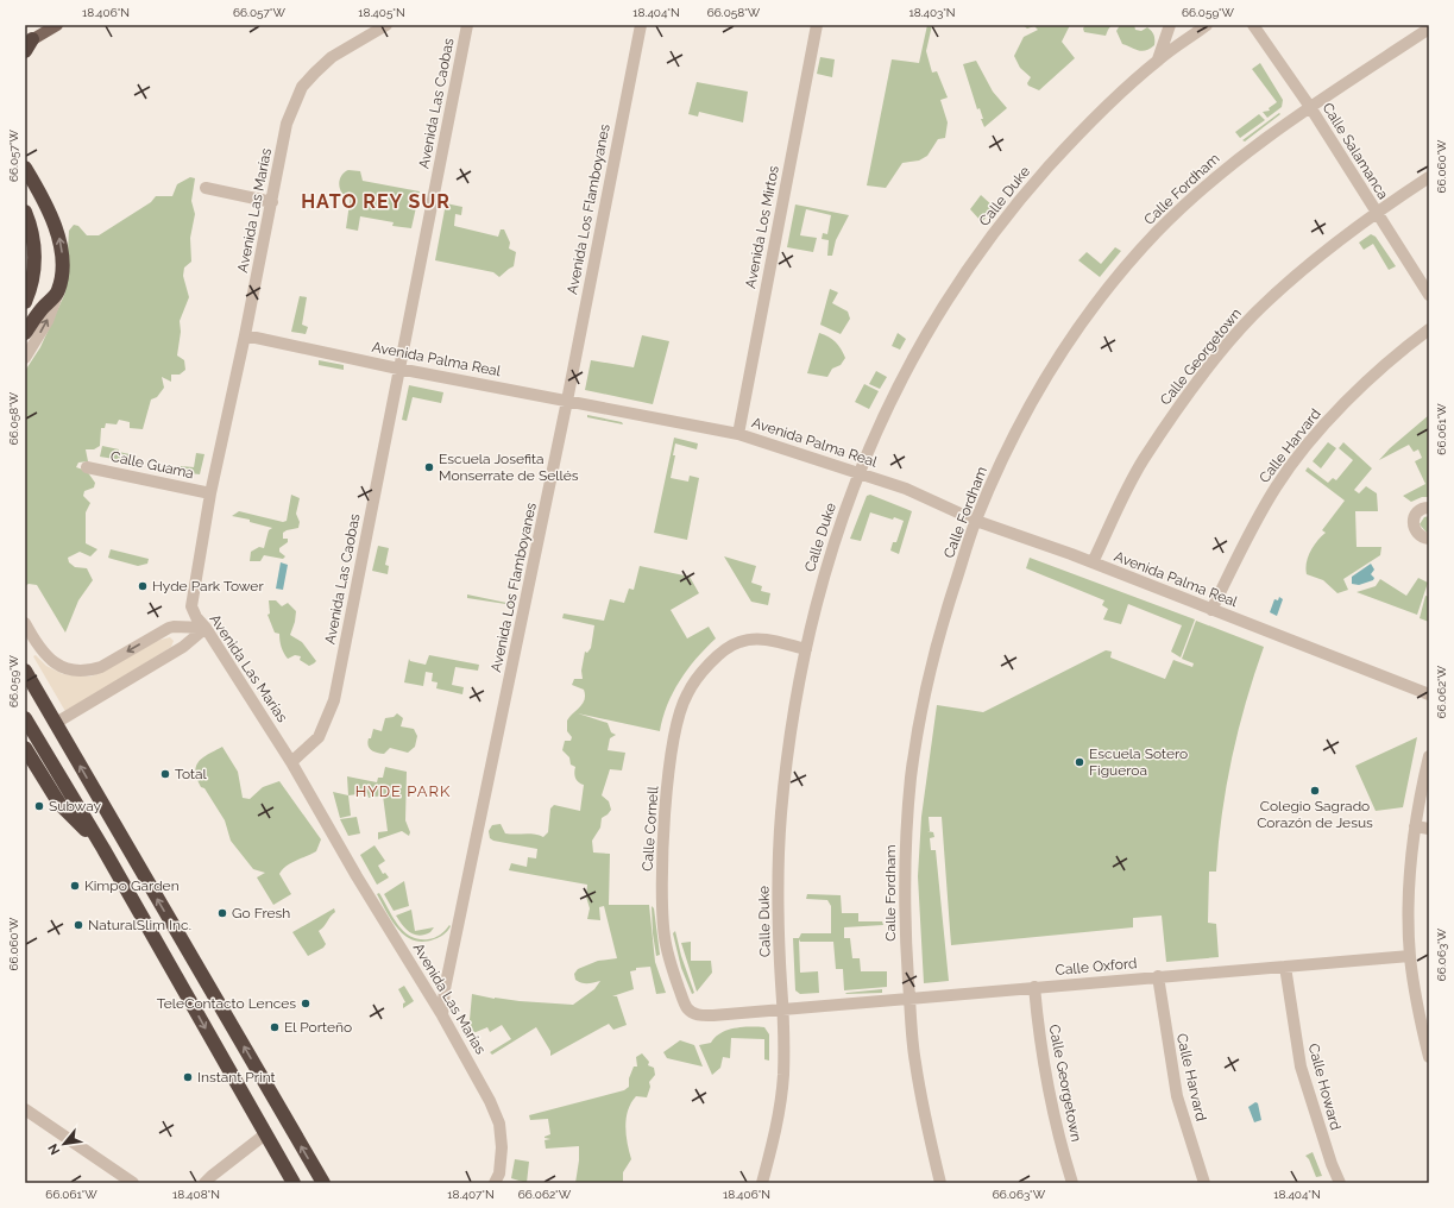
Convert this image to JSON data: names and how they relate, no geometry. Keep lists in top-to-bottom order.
{
  "streets": {
    "street": [
      "Avenida Las Caobas",
      "Calle Salamanca",
      "Calle Fordham",
      "Calle Duke",
      "Avenida Los Flamboyanes",
      "Avenida Las Marías",
      "Avenida Los Mirtos",
      "Calle Georgetown",
      "Avenida Palma Real",
      "Calle Harvard",
      "Calle Guama",
      "Calle Cornell",
      "Calle Oxford",
      "Calle Howard"
    ]
  },
  "crossings": [
    ["Avenida Las Caobas", "Avenida Las Marías"],
    ["Avenida Las Caobas", "Avenida Palma Real"],
    ["Calle Salamanca", "Calle Fordham"],
    ["Calle Salamanca", "Calle Georgetown"],
    ["Calle Fordham", "Avenida Palma Real"],
    ["Calle Fordham", "Calle Oxford"],
    ["Calle Duke", "Avenida Palma Real"],
    ["Calle Duke", "Calle Cornell"],
    ["Calle Duke", "Calle Oxford"],
    ["Avenida Los Flamboyanes", "Avenida Las Marías"],
    ["Avenida Los Flamboyanes", "Avenida Palma Real"],
    ["Avenida Las Marías", "Avenida Palma Real"],
    ["Avenida Las Marías", "Calle Guama"],
    ["Avenida Los Mirtos", "Avenida Palma Real"],
    ["Calle Georgetown", "Avenida Palma Real"],
    ["Calle Georgetown", "Calle Oxford"],
    ["Avenida Palma Real", "Calle Harvard"],
    ["Calle Harvard", "Calle Oxford"],
    ["Calle Cornell", "Calle Oxford"],
    ["Calle Oxford", "Calle Howard"]
  ],
  "districts": ["HATO REY SUR", "HYDE PARK"],
  "places": [
    "Escuela Josefita Monserrate de Sellés",
    "Hyde Park Tower",
    "Escuela Sotero Figueroa",
    "Total",
    "Colegio Sagrado Corazón de Jesus",
    "Subway",
    "Kimpo Garden",
    "Go Fresh",
    "NaturalSlim Inc.",
    "TeleContacto Lences",
    "El Porteño",
    "Instant Print"
  ],
  "north": "bottom left",
  "coordinates": [
    "18.406°N",
    "66.057°W",
    "18.405°N",
    "18.404°N",
    "66.058°W",
    "18.403°N",
    "66.059°W",
    "66.060°W",
    "66.061°W",
    "66.062°W",
    "66.063°W",
    "18.408°N",
    "18.407°N"
  ]
}
